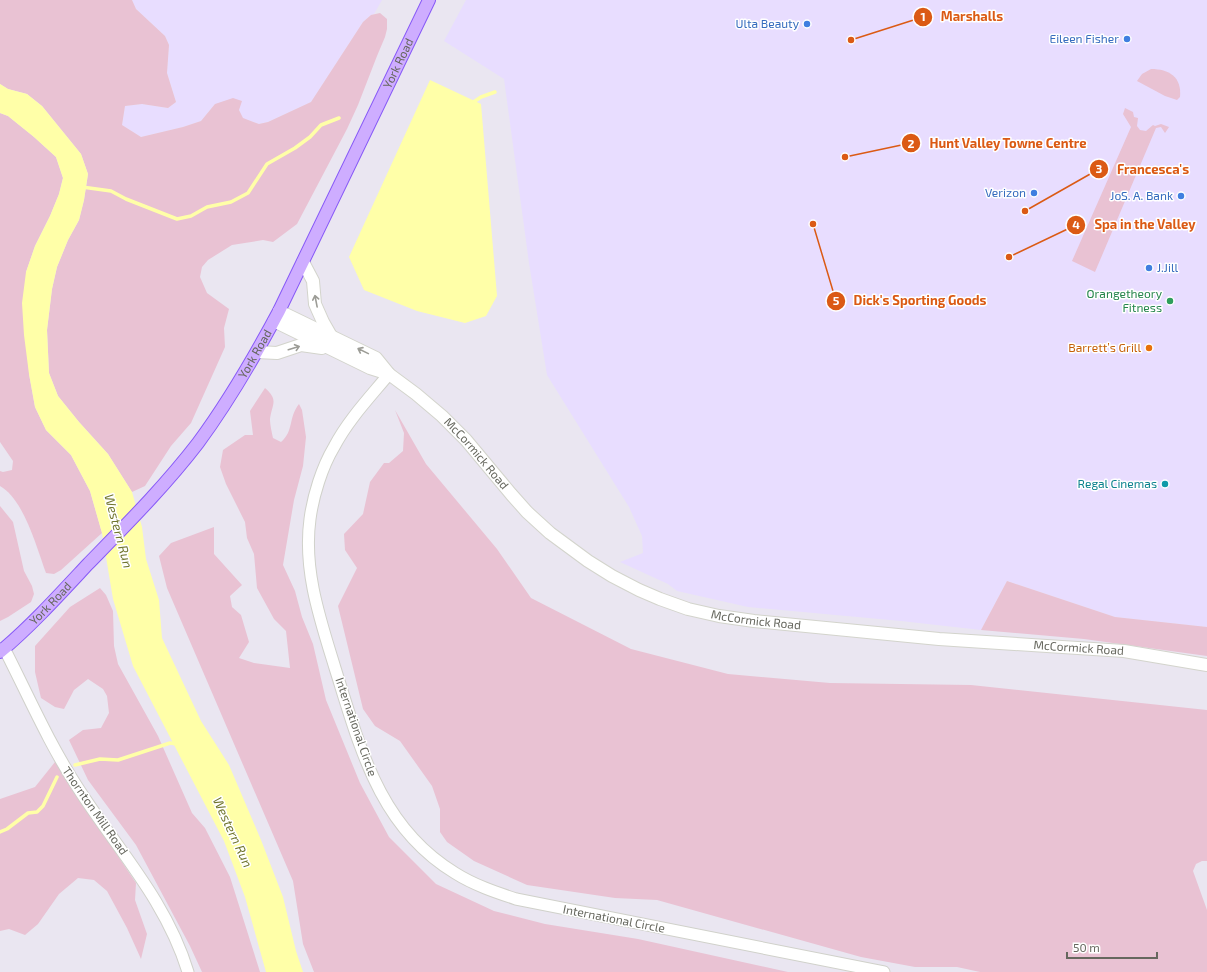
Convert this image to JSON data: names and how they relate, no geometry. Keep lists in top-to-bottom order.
{
  "streets": {
    "main road": ["York Road", "McCormick Road"],
    "street": ["International Circle", "Thornton Mill Road"]
  },
  "crossings": [
    ["York Road", "McCormick Road"],
    ["York Road", "Thornton Mill Road"],
    ["McCormick Road", "International Circle"]
  ],
  "water": ["Western Run"],
  "places": [
    "Ulta Beauty",
    "Eileen Fisher",
    "Marshalls",
    "Hunt Valley Towne Centre",
    "Verizon",
    "JoS. A. Bank",
    "Francesca's",
    "Dick's Sporting Goods",
    "Spa in the Valley",
    "J.Jill",
    "Orangetheory Fitness",
    "Barrett’s Grill",
    "Regal Cinemas"
  ],
  "scale_bar": "50 m"
}
